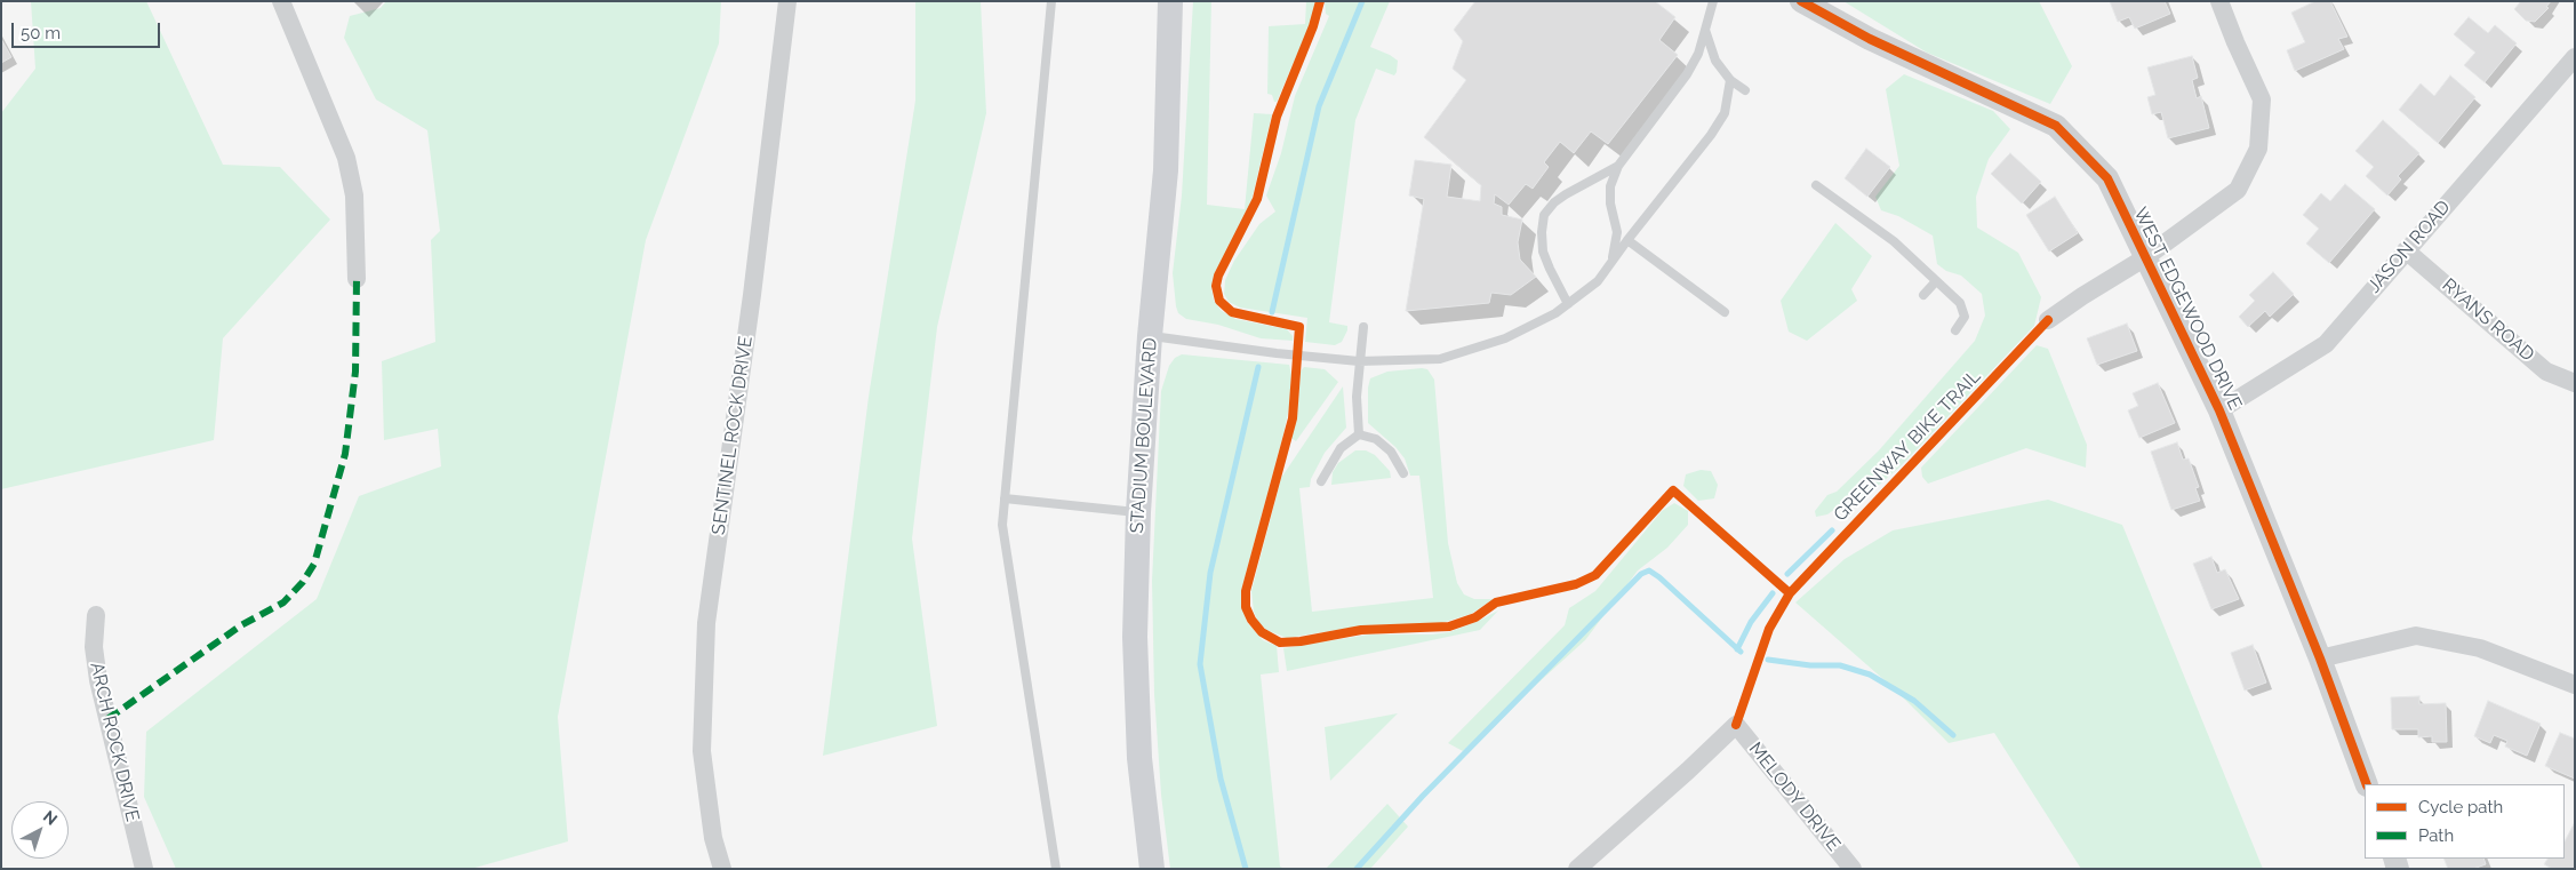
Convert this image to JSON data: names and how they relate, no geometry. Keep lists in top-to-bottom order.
{
  "streets": {
    "main road": ["STADIUM BOULEVARD"],
    "street": [
      "JASON ROAD",
      "WEST EDGEWOOD DRIVE",
      "RYANS ROAD",
      "SENTINEL ROCK DRIVE",
      "ARCH ROCK DRIVE",
      "MELODY DRIVE"
    ],
    "cycle path": ["GREENWAY BIKE TRAIL"]
  },
  "crossings": [
    ["JASON ROAD", "WEST EDGEWOOD DRIVE"],
    ["JASON ROAD", "RYANS ROAD"]
  ],
  "legend": ["Cycle path", "Path"],
  "scale_bar": "50 m",
  "north": "top right"
}
